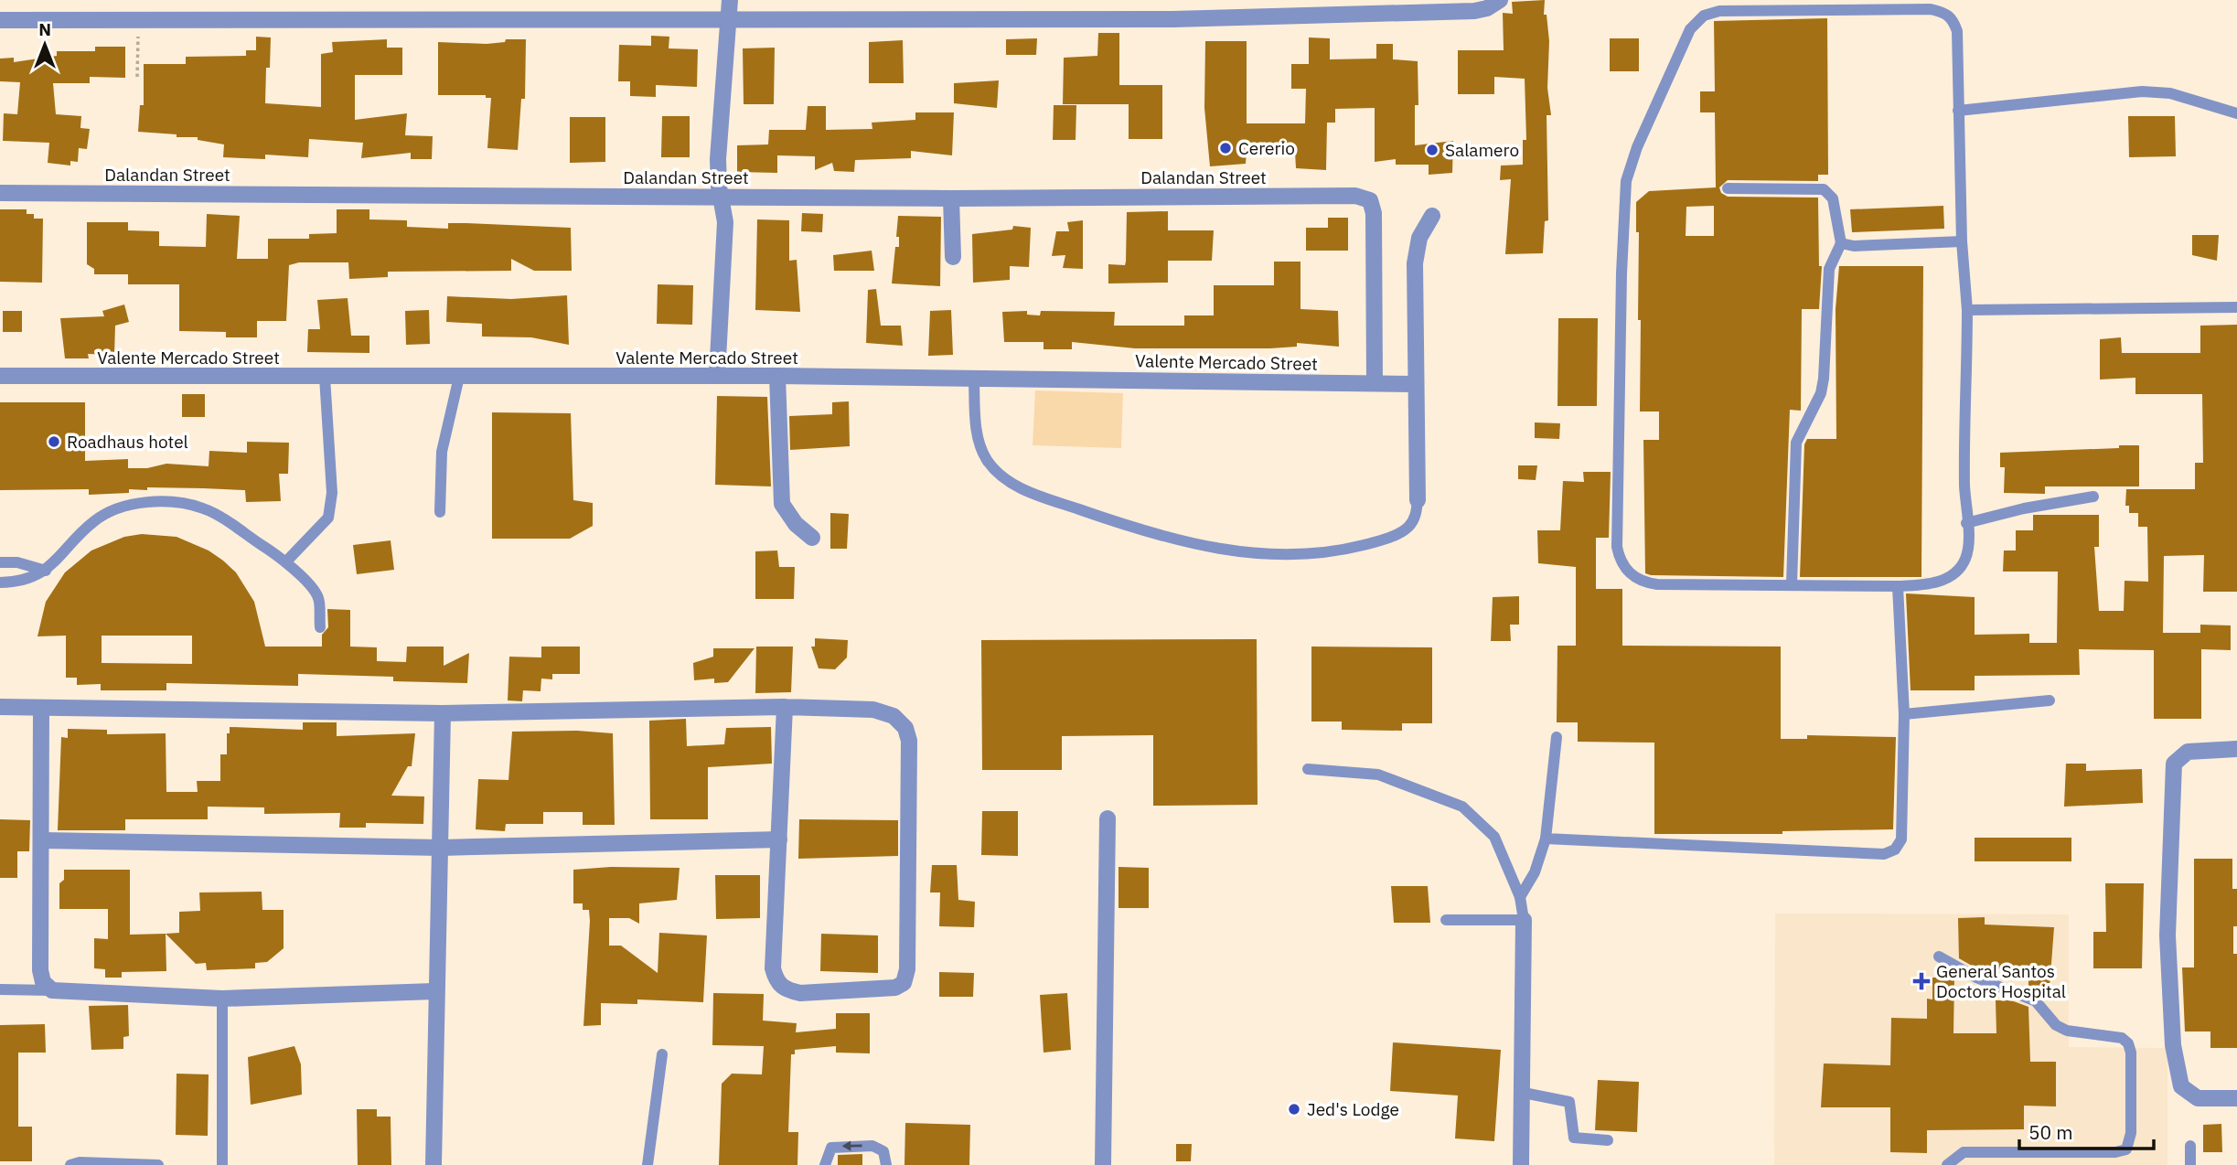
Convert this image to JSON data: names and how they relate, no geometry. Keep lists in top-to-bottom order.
{
  "streets": {
    "street": ["Dalandan Street", "Valente Mercado Street"]
  },
  "crossings": [
    ["Dalandan Street", "Valente Mercado Street"]
  ],
  "places": {
    "other": [
      "Cererio",
      "Salamero",
      "Roadhaus hotel",
      "Jed's Lodge"
    ],
    "health": ["General Santos Doctors Hospital"]
  },
  "scale_bar": "50 m",
  "north": "top"
}
